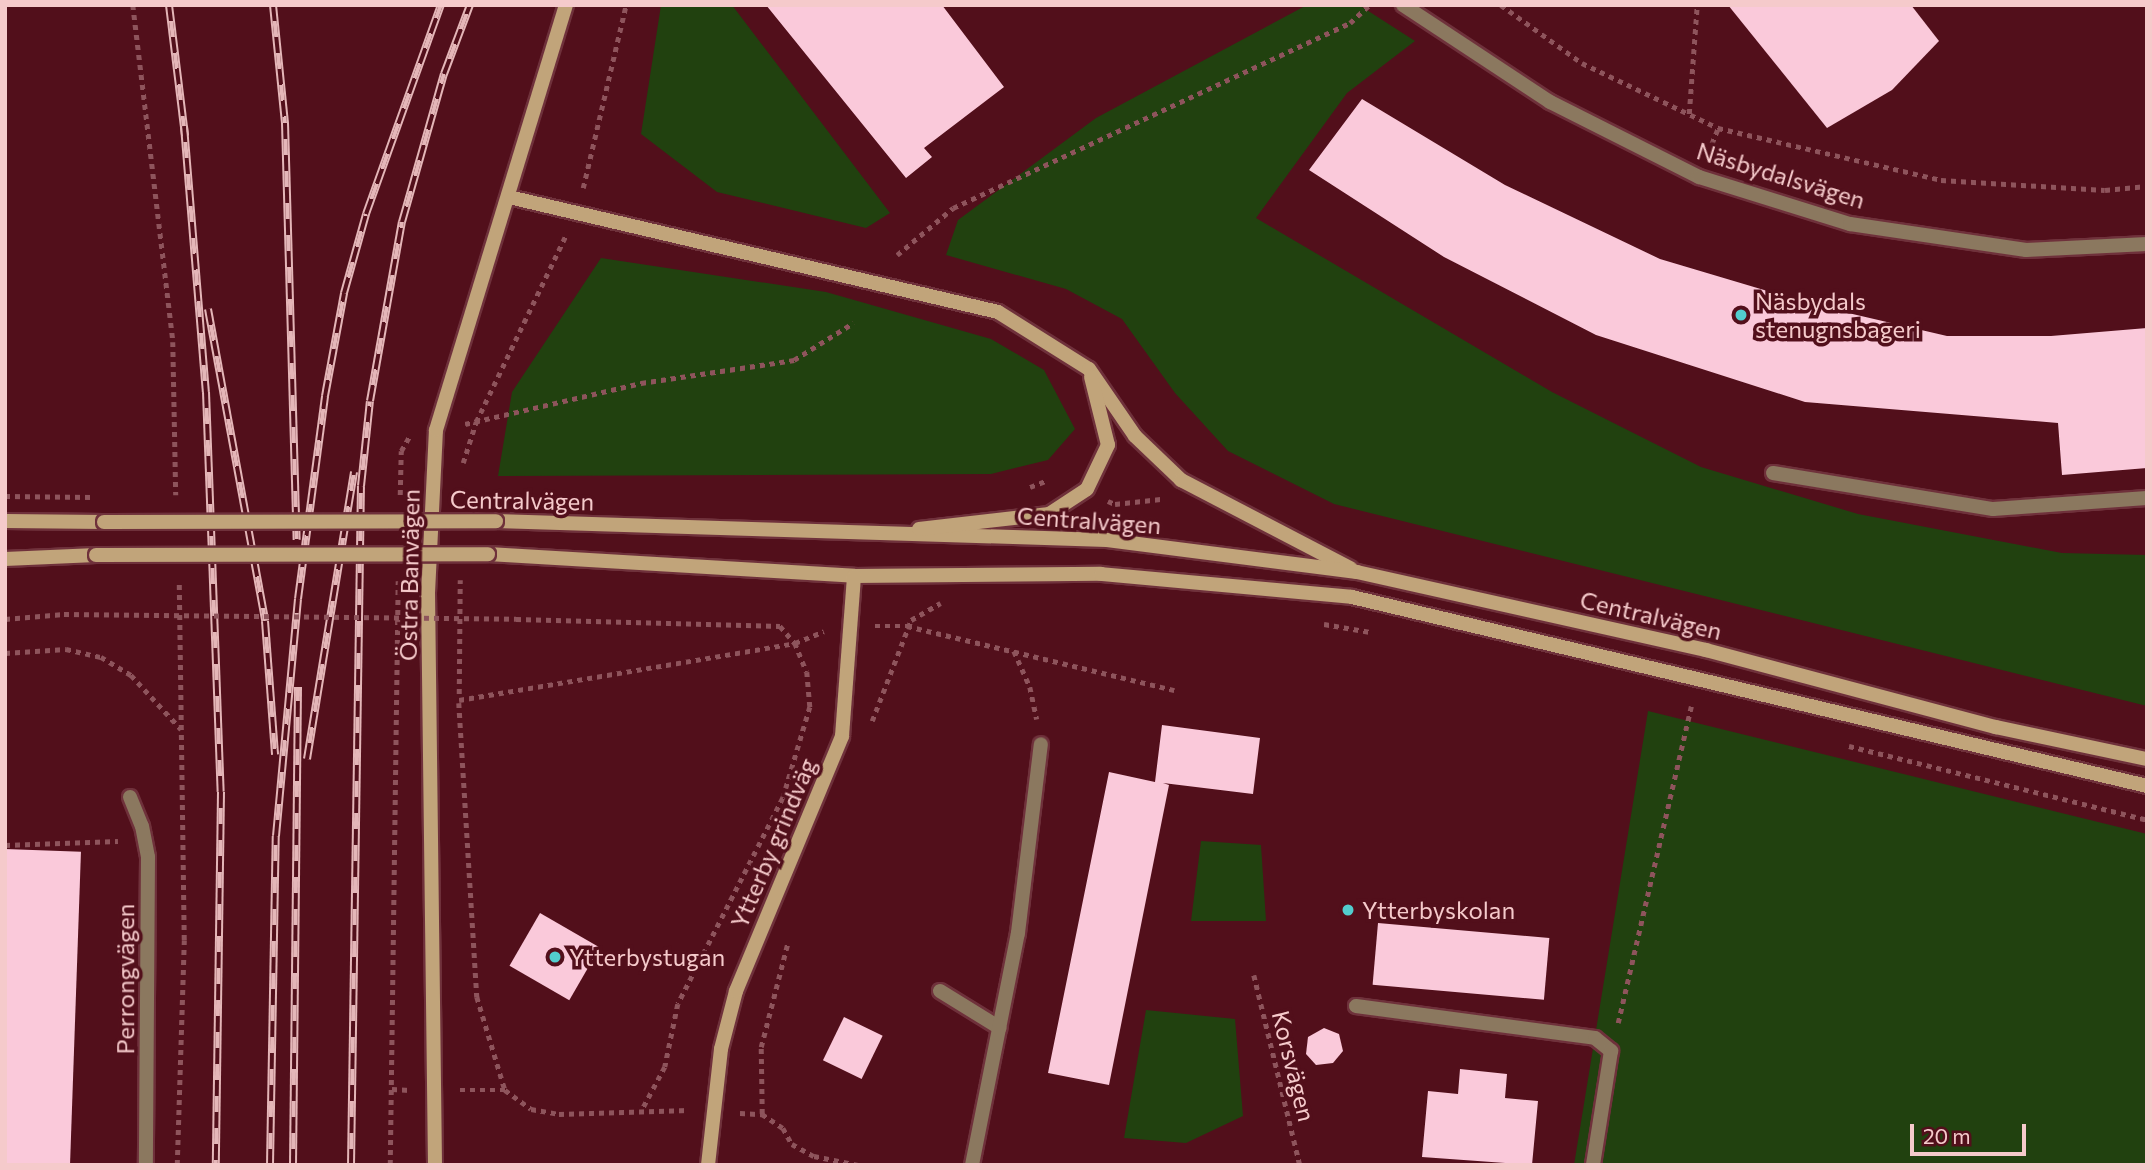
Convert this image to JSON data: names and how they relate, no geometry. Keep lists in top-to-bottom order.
{
  "streets": {
    "street": [
      "Näsbydalsvägen",
      "Centralvägen",
      "Östra Banvägen",
      "Ytterby grindväg",
      "Perrongvägen"
    ],
    "path": ["Korsvägen"]
  },
  "crossings": [
    ["Centralvägen", "Ytterby grindväg"]
  ],
  "places": ["Näsbydals stenugnsbageri", "Ytterbyskolan", "Ytterbystugan"],
  "scale_bar": "20 m"
}
